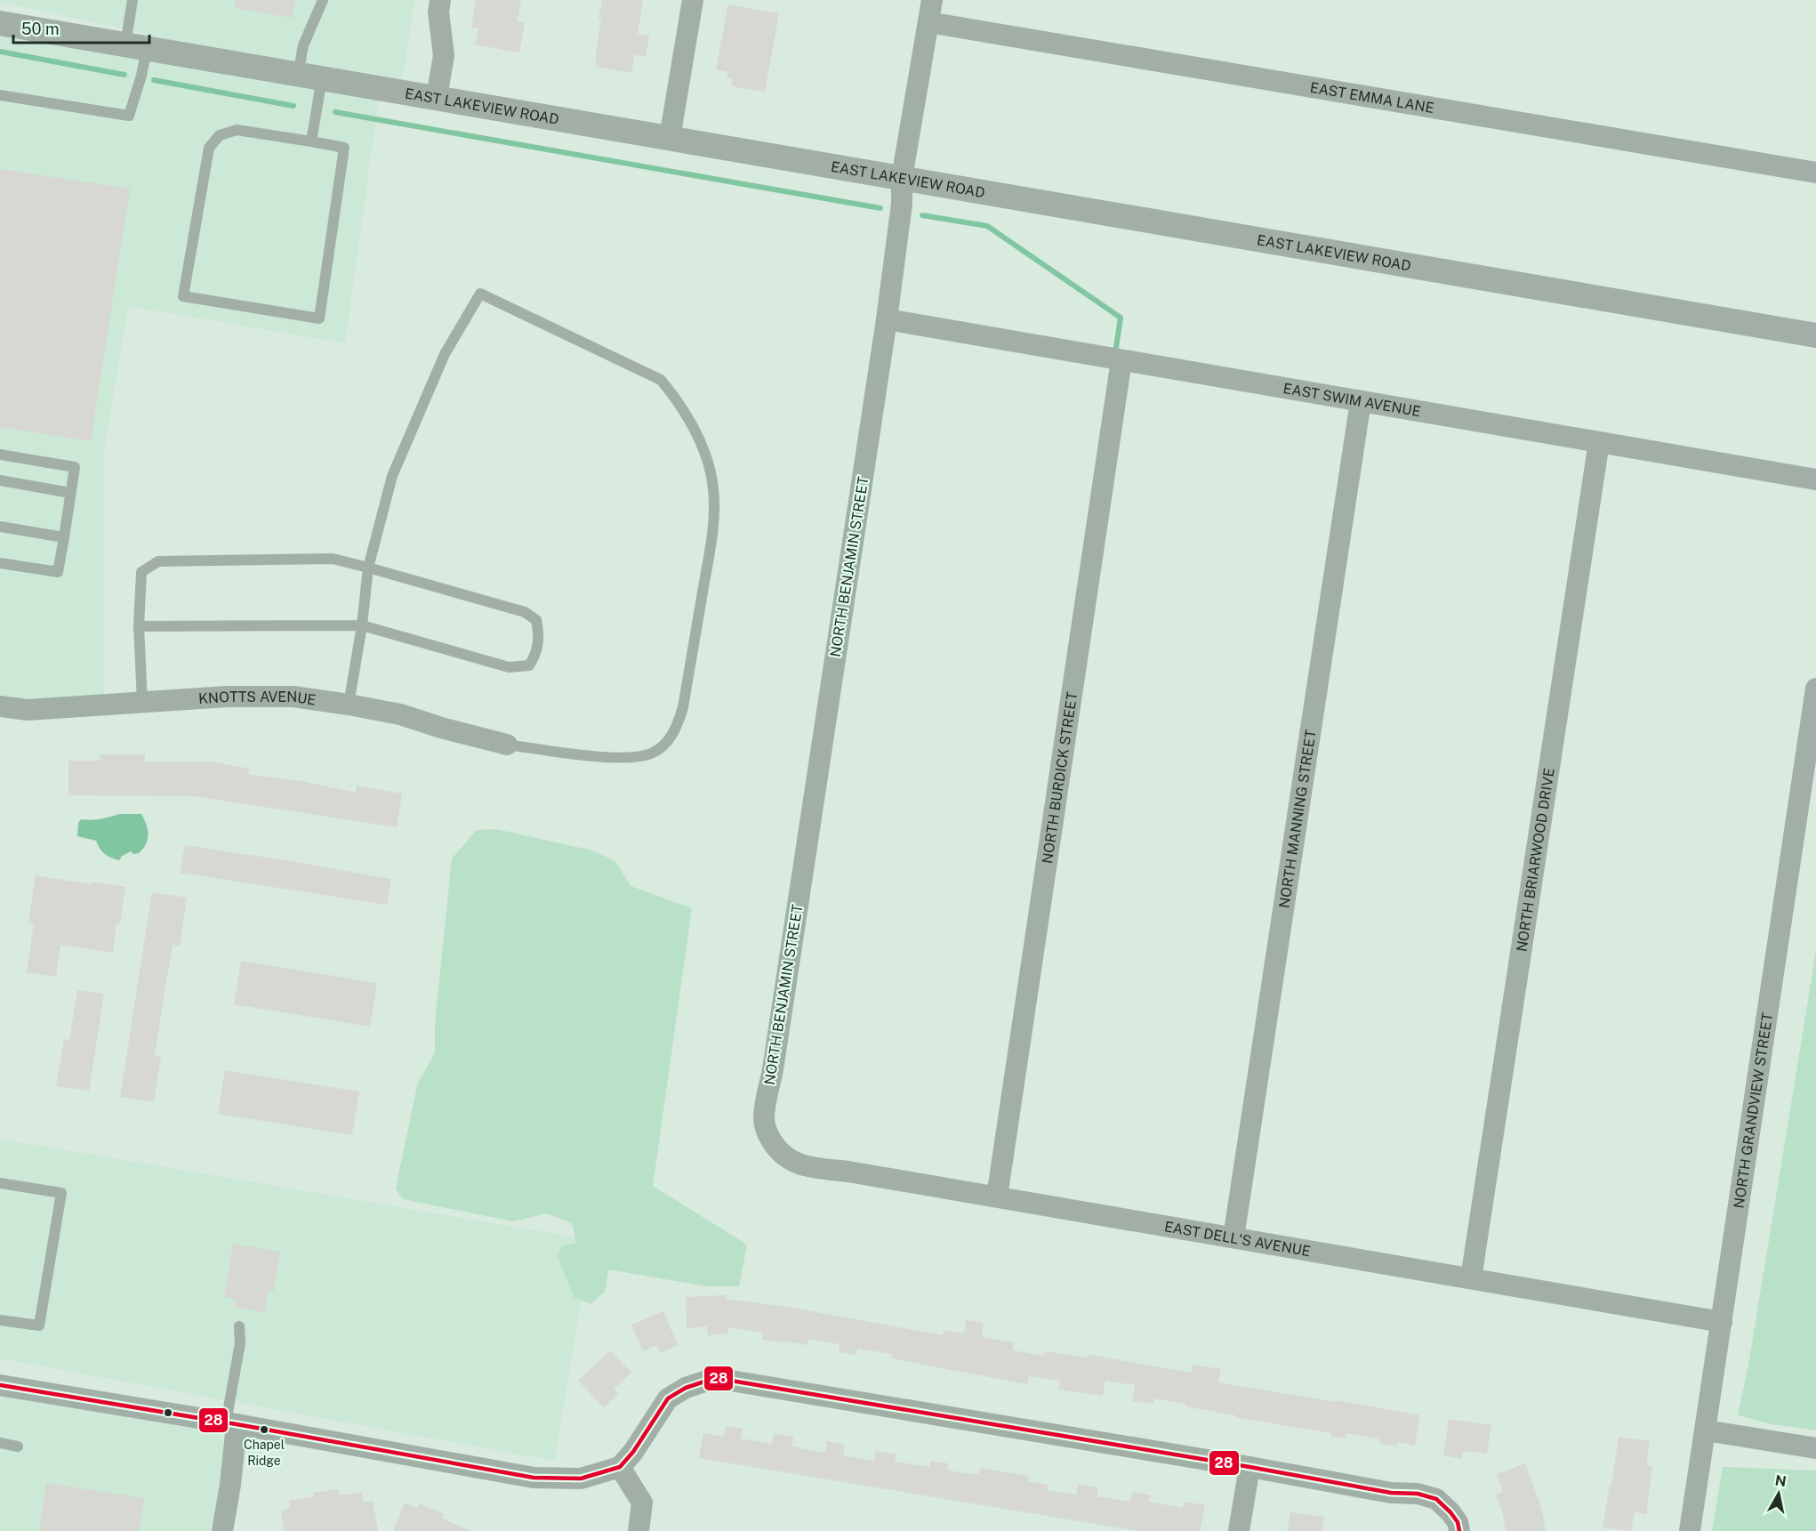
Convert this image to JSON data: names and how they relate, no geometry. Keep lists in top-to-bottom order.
{
  "streets": {
    "street": [
      "EAST EMMA LANE",
      "EAST LAKEVIEW ROAD",
      "EAST SWIM AVENUE",
      "NORTH BENJAMIN STREET",
      "KNOTTS AVENUE",
      "NORTH BURDICK STREET",
      "NORTH MANNING STREET",
      "NORTH BRIARWOOD DRIVE",
      "NORTH GRANDVIEW STREET",
      "EAST DELL'S AVENUE"
    ]
  },
  "crossings": [
    ["EAST EMMA LANE", "NORTH BENJAMIN STREET"],
    ["EAST LAKEVIEW ROAD", "NORTH BENJAMIN STREET"],
    ["EAST SWIM AVENUE", "NORTH BENJAMIN STREET"],
    ["EAST SWIM AVENUE", "NORTH BURDICK STREET"],
    ["EAST SWIM AVENUE", "NORTH MANNING STREET"],
    ["EAST SWIM AVENUE", "NORTH BRIARWOOD DRIVE"],
    ["NORTH BENJAMIN STREET", "EAST DELL'S AVENUE"],
    ["NORTH BURDICK STREET", "EAST DELL'S AVENUE"],
    ["NORTH MANNING STREET", "EAST DELL'S AVENUE"],
    ["NORTH BRIARWOOD DRIVE", "EAST DELL'S AVENUE"],
    ["NORTH GRANDVIEW STREET", "EAST DELL'S AVENUE"]
  ],
  "places": ["Chapel Ridge"],
  "lines": ["transit line 28"],
  "scale_bar": "50 m",
  "north": "top"
}
